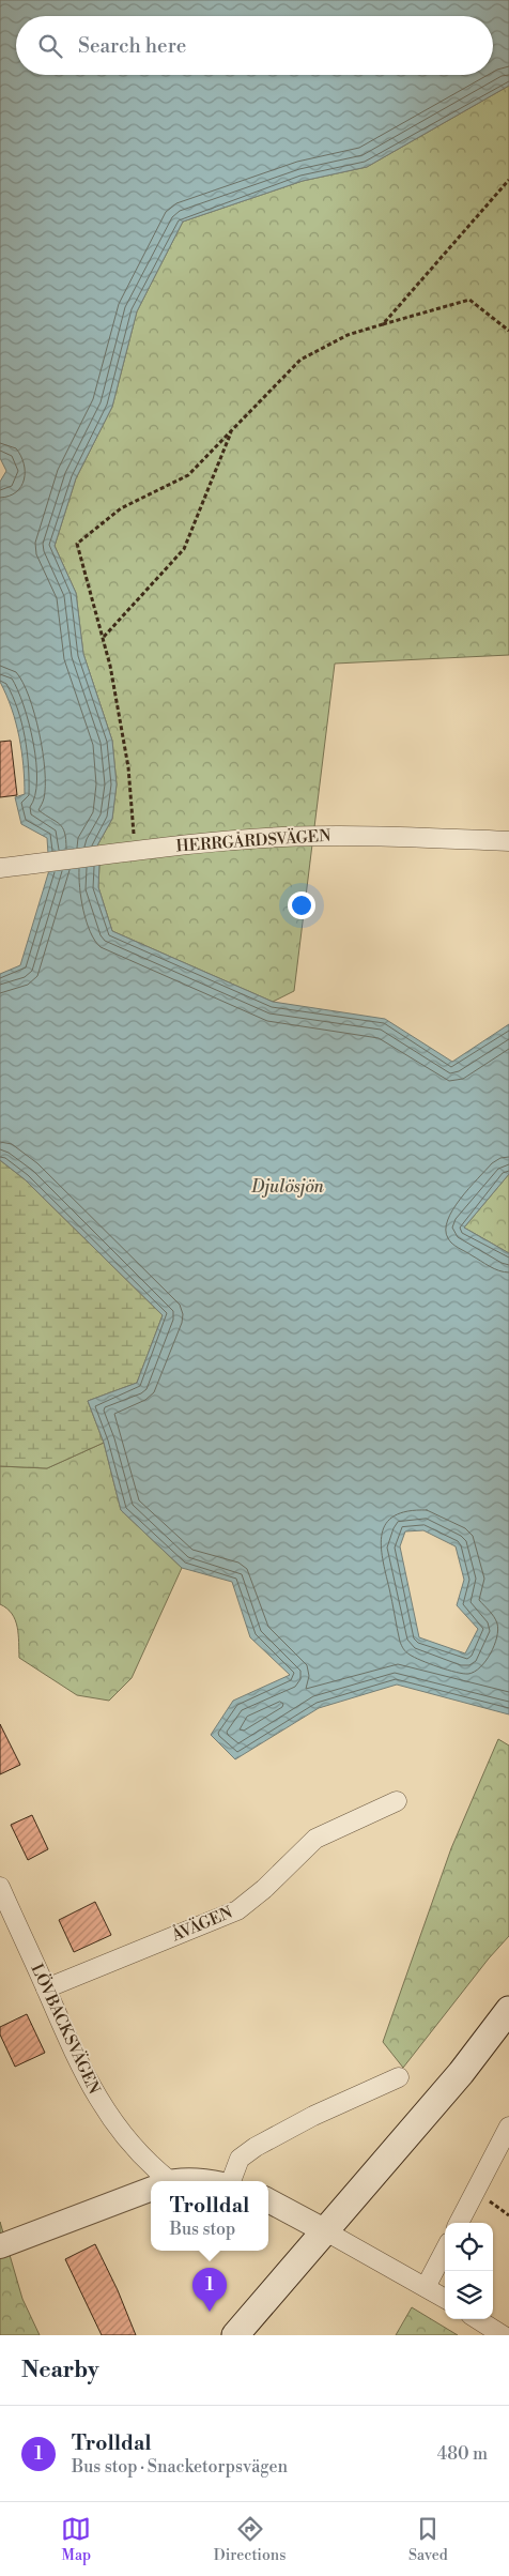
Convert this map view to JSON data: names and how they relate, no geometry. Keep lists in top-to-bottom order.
{
  "streets": {
    "street": ["HERRGÅRDSVÄGEN", "ÅVÄGEN", "LÖVBACKSVÄGEN"]
  },
  "crossings": [
    ["ÅVÄGEN", "LÖVBACKSVÄGEN"]
  ],
  "water": ["Djulösjön"],
  "page": {
    "search": "Search here",
    "popup": ["Trolldal", "Bus stop"],
    "pins": "1",
    "heading": "Nearby",
    "list": [
      {
        "mark": "1",
        "name": "Trolldal",
        "note": "Bus stop · Snacketorpsvägen",
        "value": "480 m"
      }
    ],
    "nav": ["Map", "Directions", "Saved"]
  }
}
